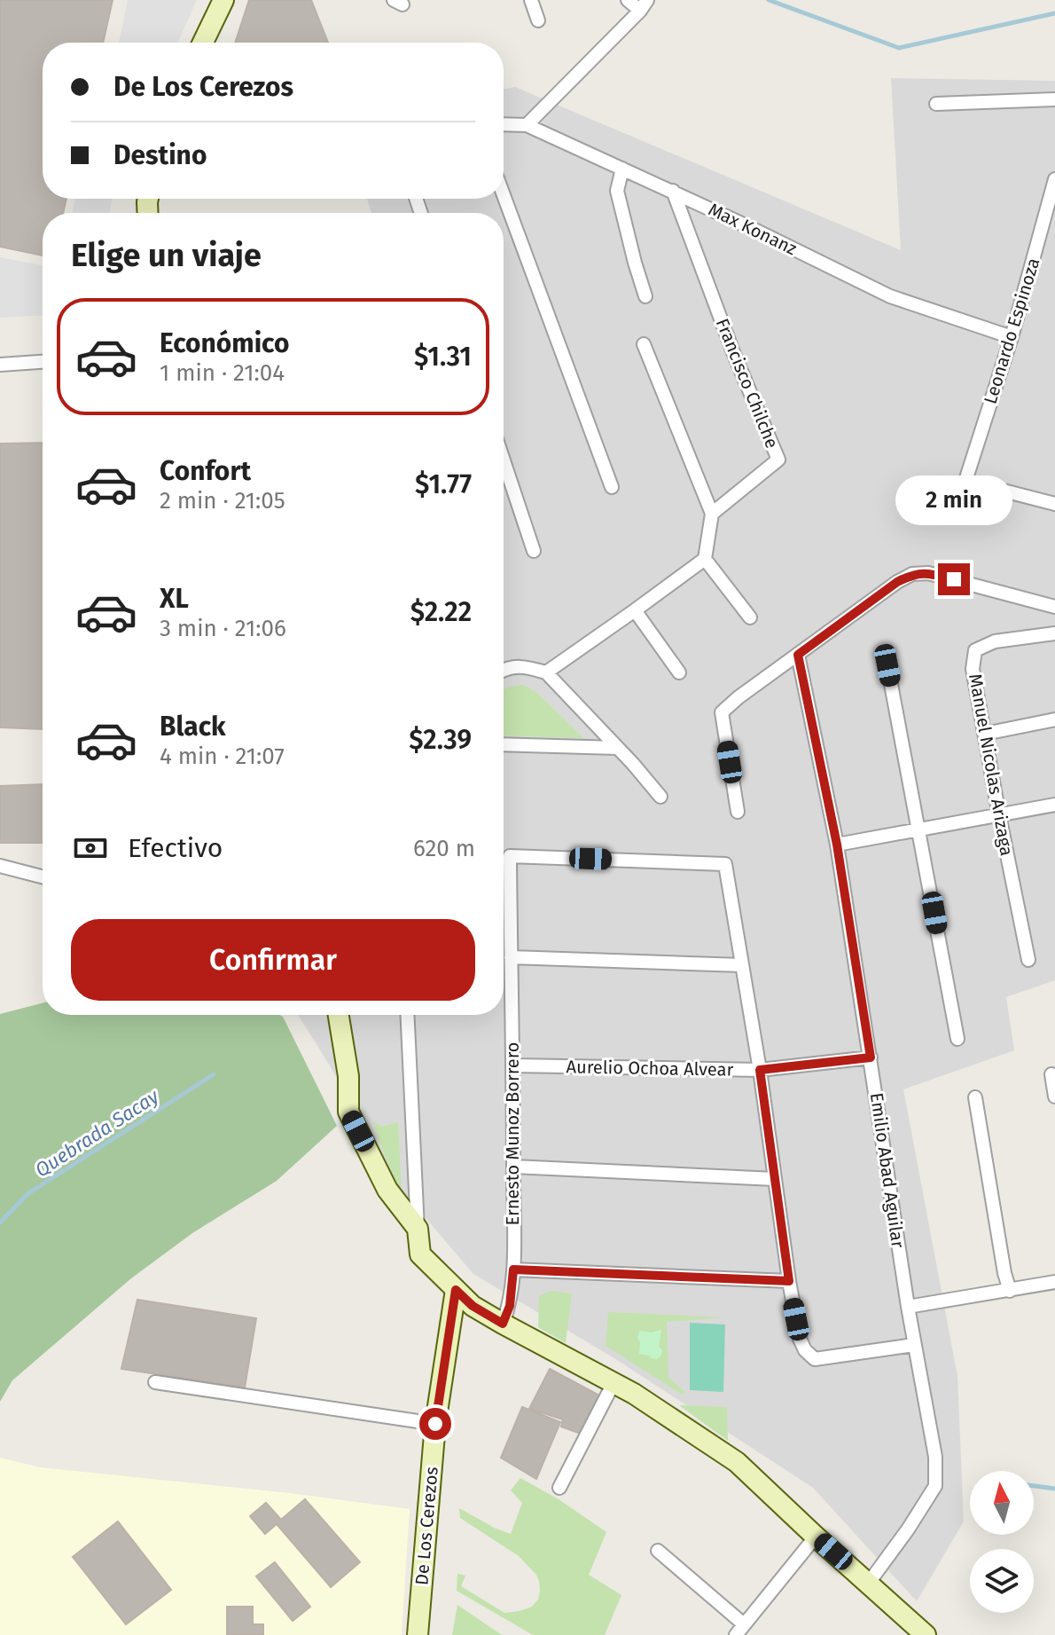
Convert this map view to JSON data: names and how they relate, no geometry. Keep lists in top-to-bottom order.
{
  "streets": {
    "street": [
      "Max Konanz",
      "Leonardo Espinoza",
      "Francisco Chilche",
      "Manuel Nicolas Arizaga",
      "Aurelio Ochoa Alvear",
      "Ernesto Munoz Borrero",
      "Emilio Abad Aguilar",
      "De Los Cerezos"
    ]
  },
  "crossings": [
    ["Max Konanz", "Leonardo Espinoza"],
    ["Max Konanz", "Francisco Chilche"],
    ["Aurelio Ochoa Alvear", "Ernesto Munoz Borrero"],
    ["Aurelio Ochoa Alvear", "Emilio Abad Aguilar"]
  ],
  "water": ["Quebrada Sacay"],
  "north": "top",
  "page": {
    "banner": ["De Los Cerezos", "Destino"],
    "heading": "Elige un viaje",
    "list": [
      {
        "name": "Económico",
        "note": "1 min · 21:04",
        "value": "$1.31"
      },
      {
        "name": "Confort",
        "note": "2 min · 21:05",
        "value": "$1.77"
      },
      {
        "name": "XL",
        "note": "3 min · 21:06",
        "value": "$2.22"
      },
      {
        "name": "Black",
        "note": "4 min · 21:07",
        "value": "$2.39"
      }
    ],
    "bubble": "2 min",
    "pay": ["Efectivo", "620 m"],
    "buttons": "Confirmar"
  }
}
